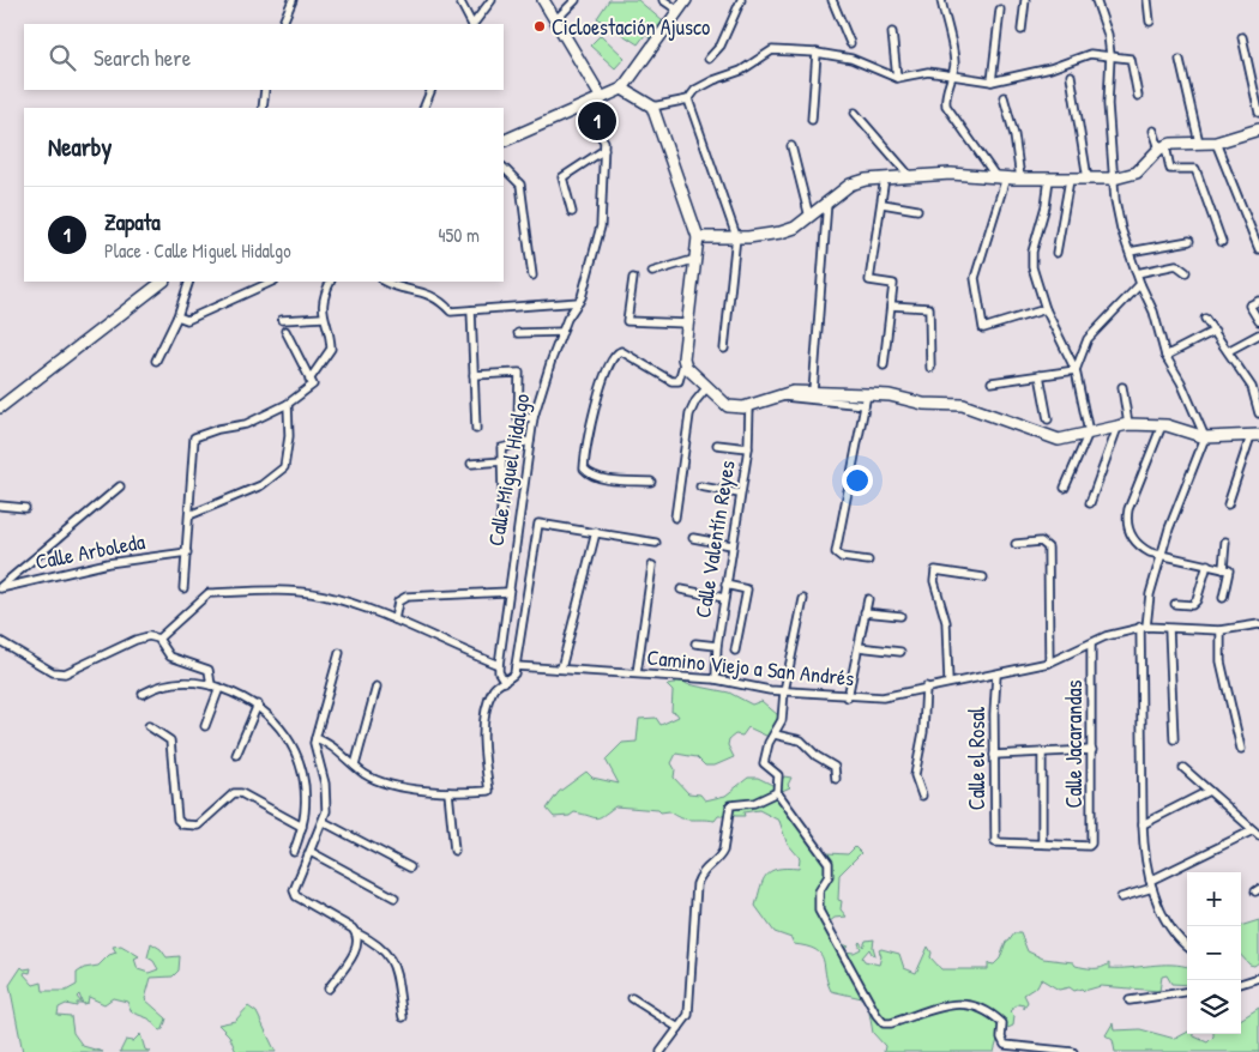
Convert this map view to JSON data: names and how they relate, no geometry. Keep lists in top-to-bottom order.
{
  "streets": {
    "street": [
      "Calle Miguel Hidalgo",
      "Calle Valentín Reyes",
      "Calle Arboleda",
      "Camino Viejo a San Andrés",
      "Calle Jacarandas",
      "Calle el Rosal"
    ]
  },
  "crossings": [
    ["Calle Valentín Reyes", "Camino Viejo a San Andrés"],
    ["Camino Viejo a San Andrés", "Calle Jacarandas"],
    ["Camino Viejo a San Andrés", "Calle el Rosal"],
    ["Calle Jacarandas", "Calle el Rosal"]
  ],
  "places": ["Cicloestación Ajusco"],
  "page": {
    "search": "Search here",
    "pins": "1",
    "heading": "Nearby",
    "list": [
      {
        "mark": "1",
        "name": "Zapata",
        "note": "Place · Calle Miguel Hidalgo",
        "value": "450 m"
      }
    ],
    "map_buttons": ["+", "−"]
  }
}
